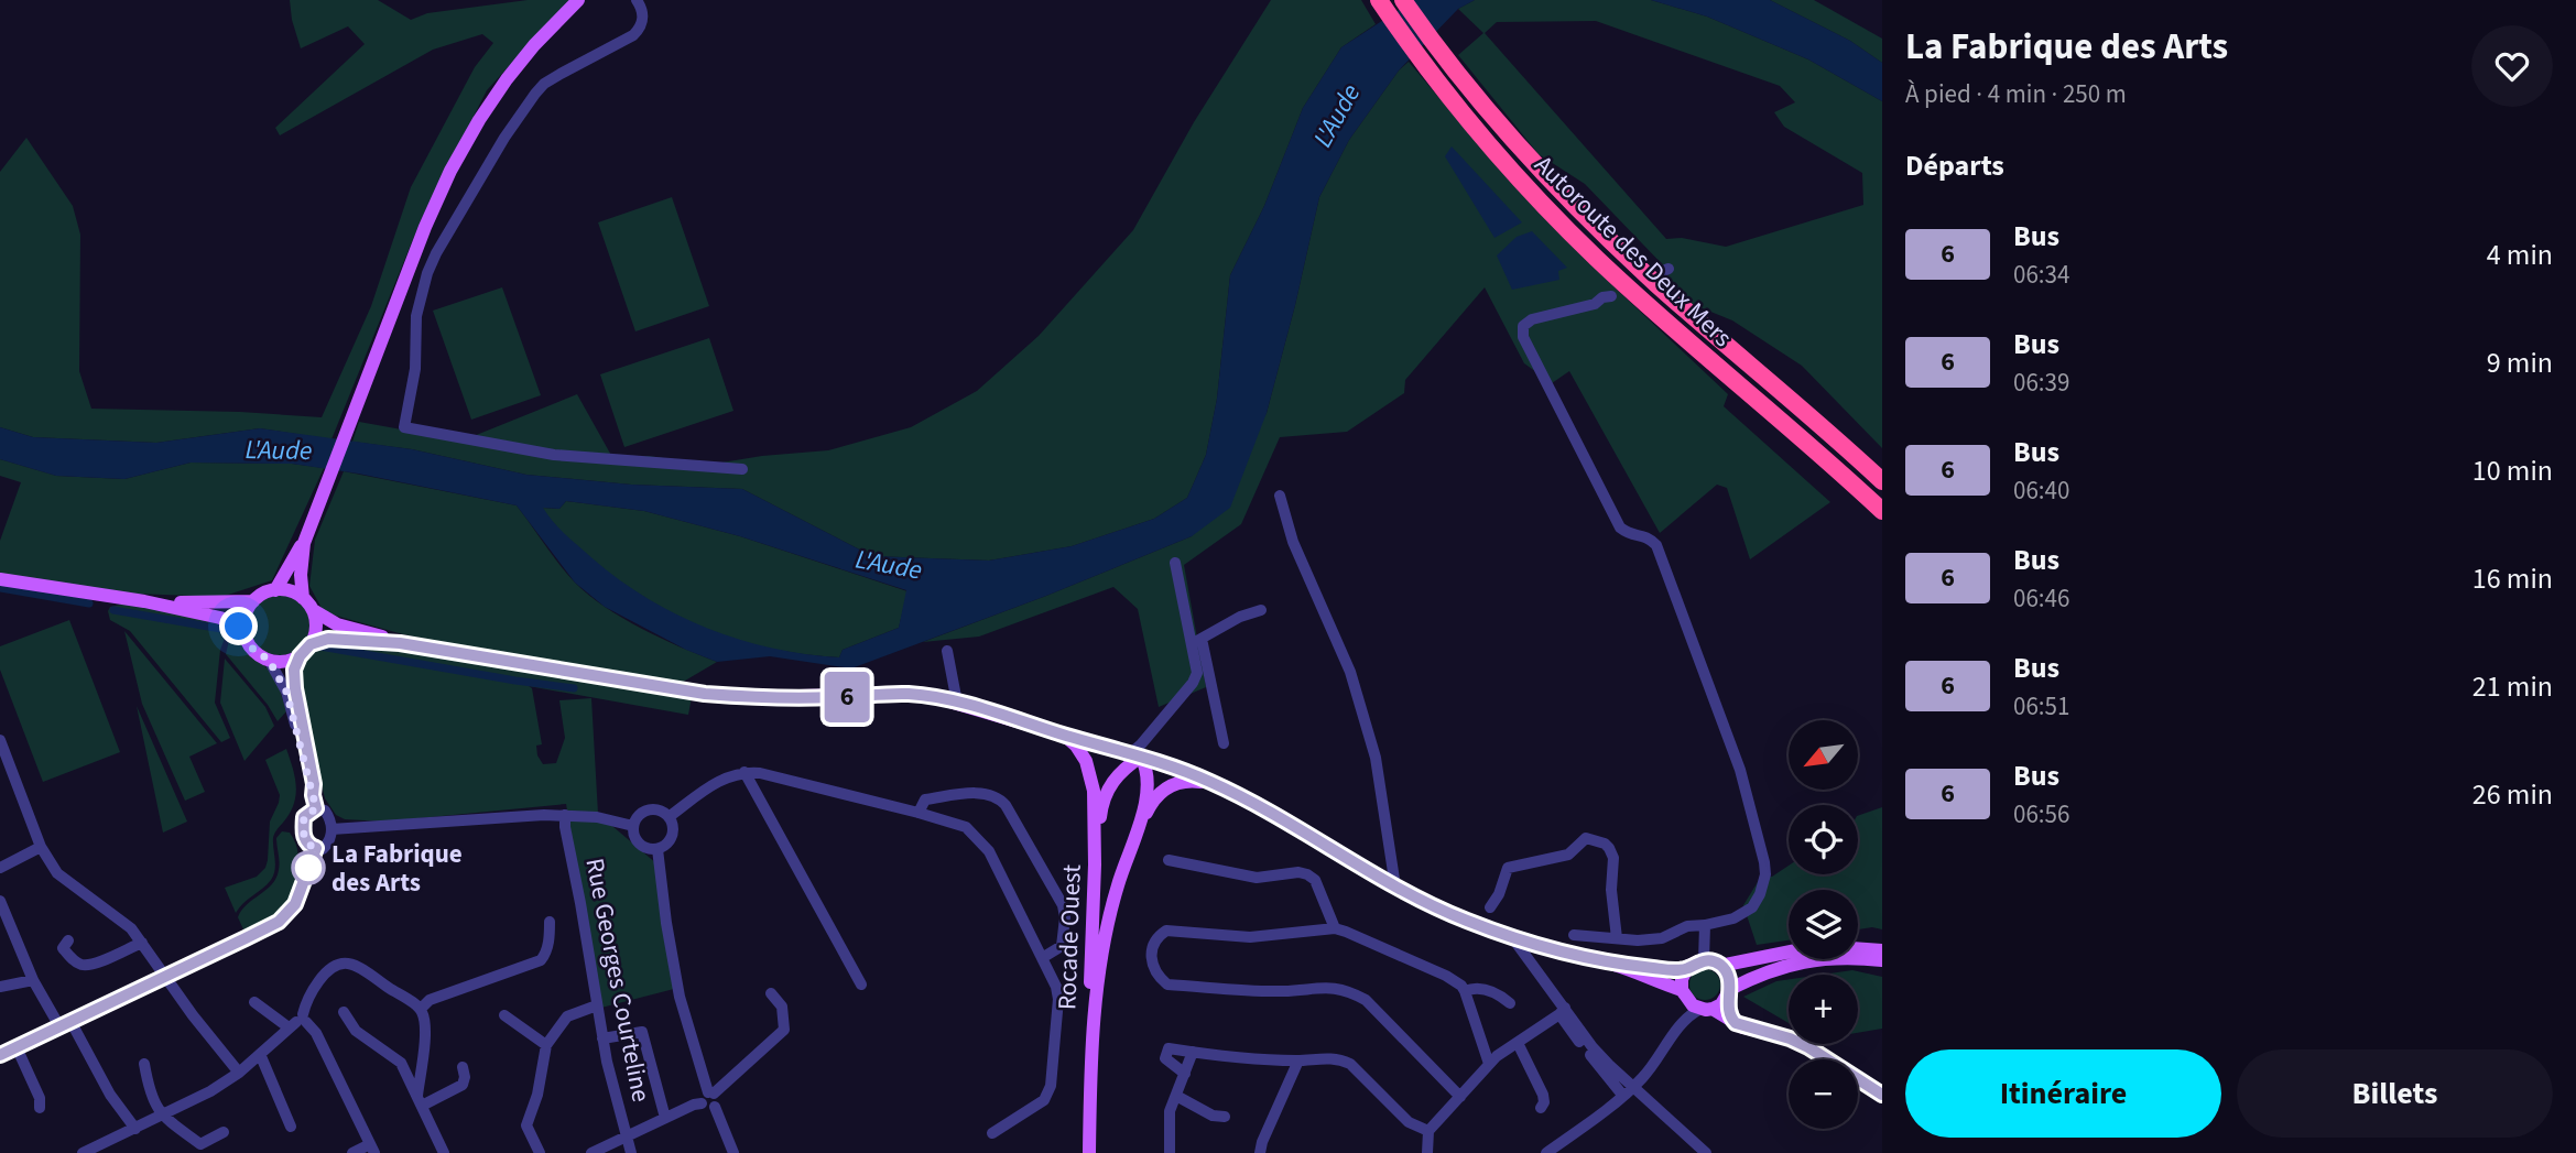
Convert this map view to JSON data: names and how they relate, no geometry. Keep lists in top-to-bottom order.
{
  "streets": {
    "highway": ["Autoroute des Deux Mers"],
    "main road": ["Rocade Ouest"],
    "street": ["Rue Georges Courteline"]
  },
  "water": ["L'Aude"],
  "places": ["La Fabrique des Arts"],
  "lines": ["bus line 6"],
  "north": "bottom left",
  "page": {
    "on_map": "6",
    "heading": [
      ["La Fabrique des Arts", "À pied · 4 min · 250 m"],
      "Départs"
    ],
    "list": [
      {
        "mark": "6",
        "name": "Bus",
        "note": "06:34",
        "value": "4 min"
      },
      {
        "mark": "6",
        "name": "Bus",
        "note": "06:39",
        "value": "9 min"
      },
      {
        "mark": "6",
        "name": "Bus",
        "note": "06:40",
        "value": "10 min"
      },
      {
        "mark": "6",
        "name": "Bus",
        "note": "06:46",
        "value": "16 min"
      },
      {
        "mark": "6",
        "name": "Bus",
        "note": "06:51",
        "value": "21 min"
      },
      {
        "mark": "6",
        "name": "Bus",
        "note": "06:56",
        "value": "26 min"
      }
    ],
    "map_buttons": ["+", "−"],
    "buttons": ["Itinéraire", "Billets"]
  }
}
